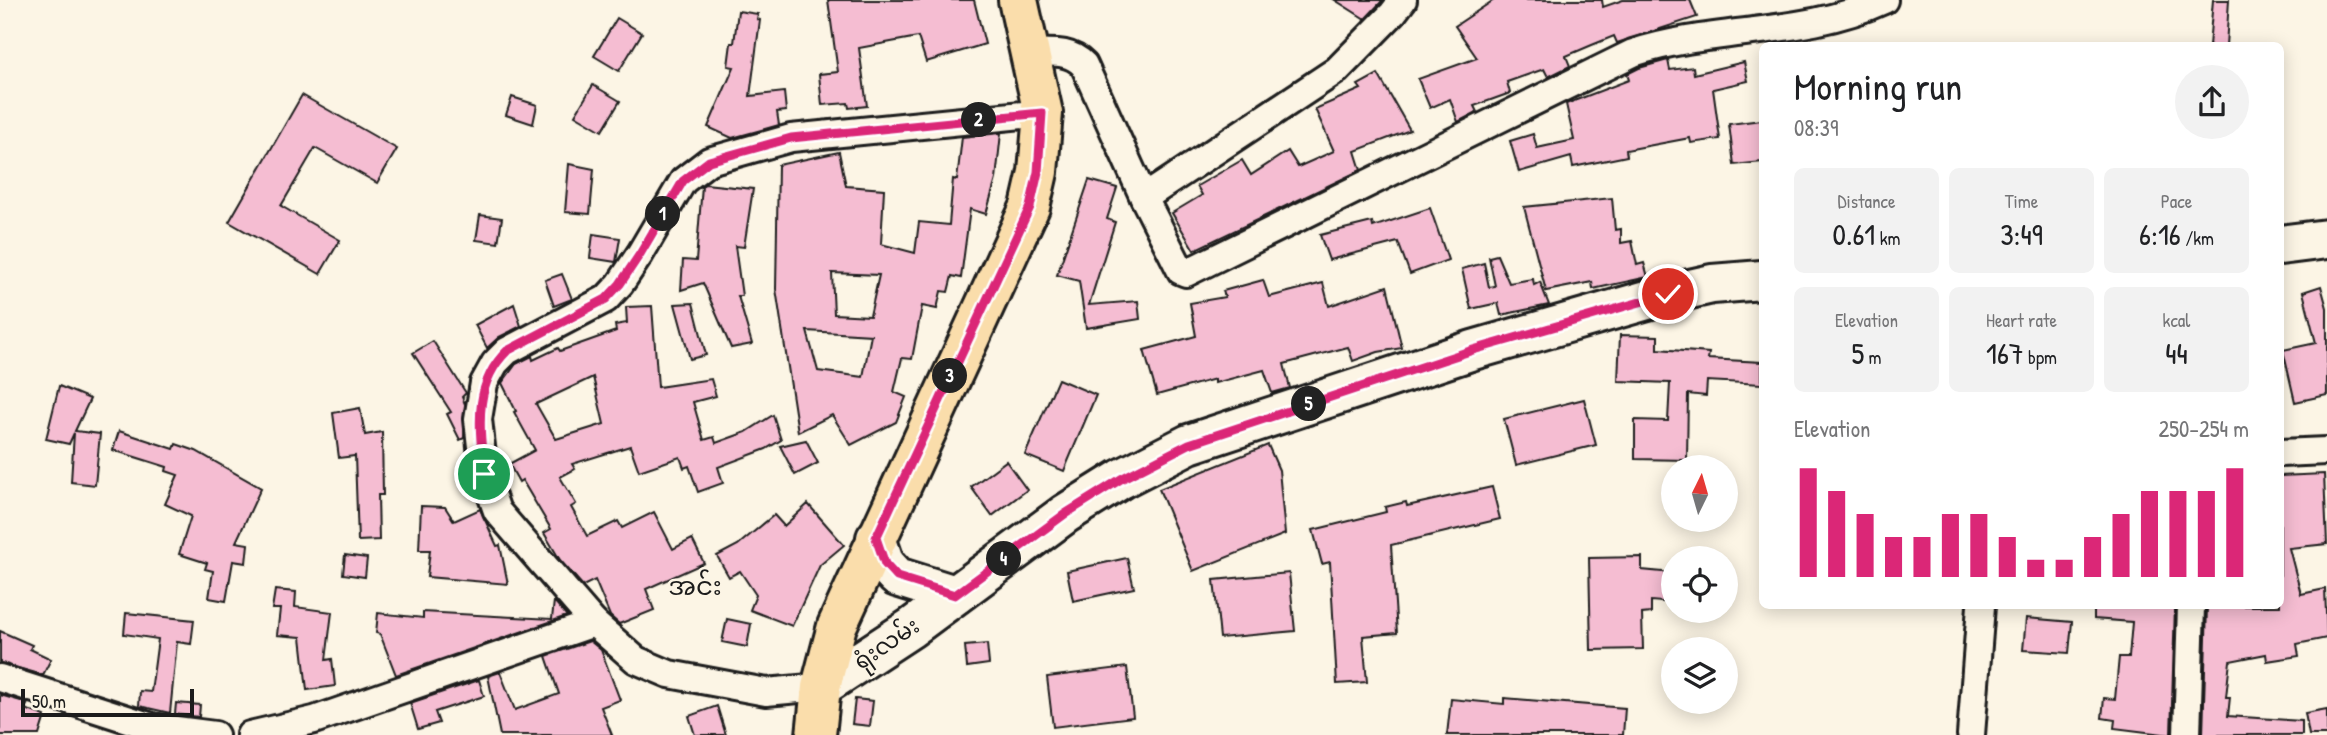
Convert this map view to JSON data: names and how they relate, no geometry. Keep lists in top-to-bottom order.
{
  "streets": {
    "street": ["ရုံးလမ်း"]
  },
  "districts": ["အင်း"],
  "scale_bar": "50 m",
  "north": "top",
  "page": {
    "heading": ["Morning run", "08:39"],
    "pins": [
      "2",
      "1",
      "3",
      "5",
      "4"
    ],
    "stats": [
      ["Distance", "0.61 km"],
      ["Time", "3:49"],
      ["Pace", "6:16 /km"],
      ["Elevation", "5 m"],
      ["Heart rate", "167 bpm"],
      ["kcal", "44"]
    ],
    "chart": ["Elevation", "250–254 m"],
    "scale": "50 m"
  }
}
